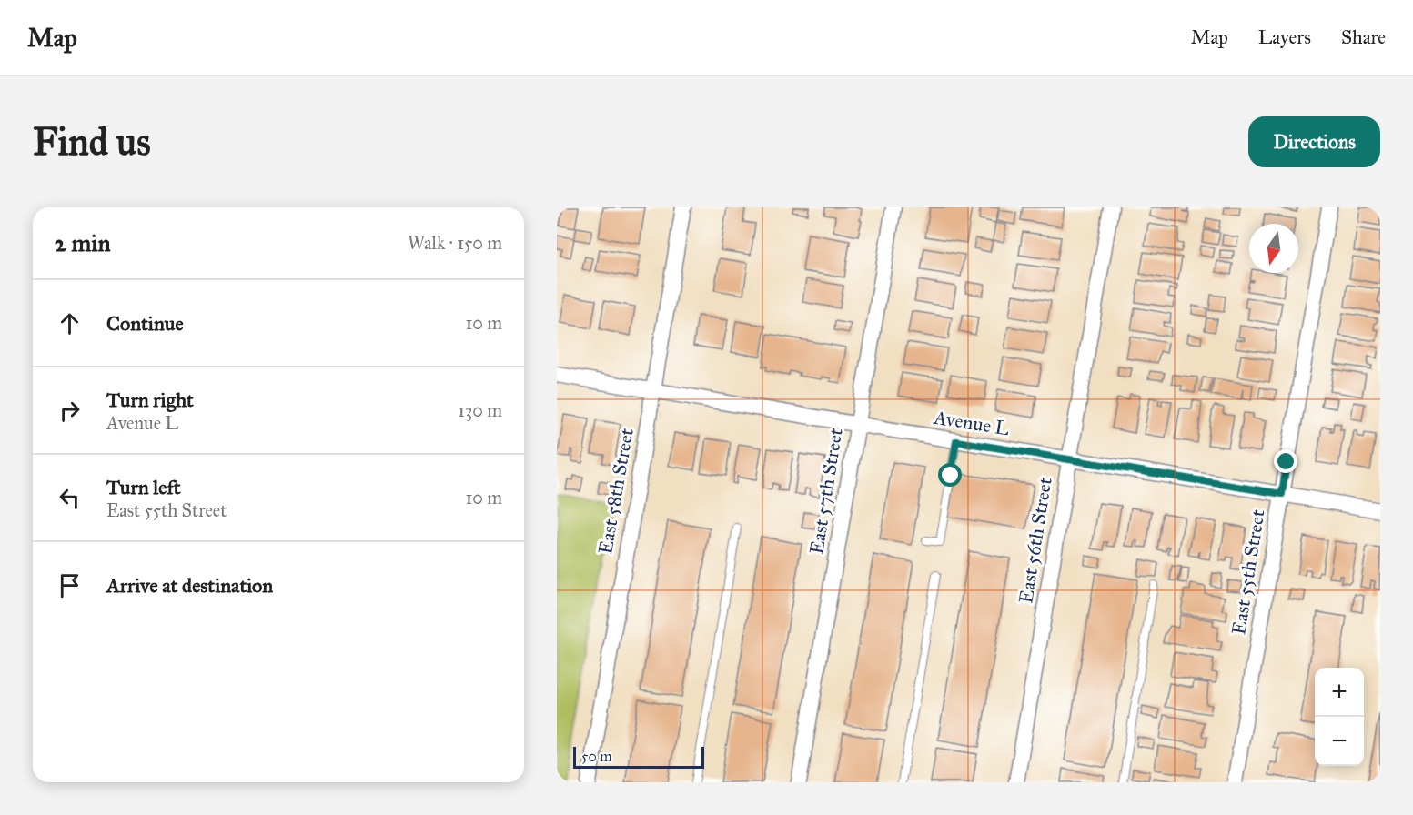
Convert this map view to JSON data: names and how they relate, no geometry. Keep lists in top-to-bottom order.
{
  "streets": {
    "street": [
      "Avenue L",
      "East 58th Street",
      "East 57th Street",
      "East 56th Street",
      "East 55th Street"
    ]
  },
  "crossings": [
    ["Avenue L", "East 58th Street"],
    ["Avenue L", "East 57th Street"],
    ["Avenue L", "East 56th Street"],
    ["Avenue L", "East 55th Street"]
  ],
  "scale_bar": "50 m",
  "north": "bottom",
  "page": {
    "header": "Map",
    "nav": ["Map", "Layers", "Share"],
    "buttons": "Directions",
    "title": "Find us",
    "heading": ["2 min", "Walk · 150 m"],
    "list": [
      ["Continue", "10 m"],
      ["Turn right", "Avenue L", "130 m"],
      ["Turn left", "East 55th Street", "10 m"],
      "Arrive at destination"
    ],
    "map_buttons": ["+", "−"],
    "scale": "50 m"
  }
}
